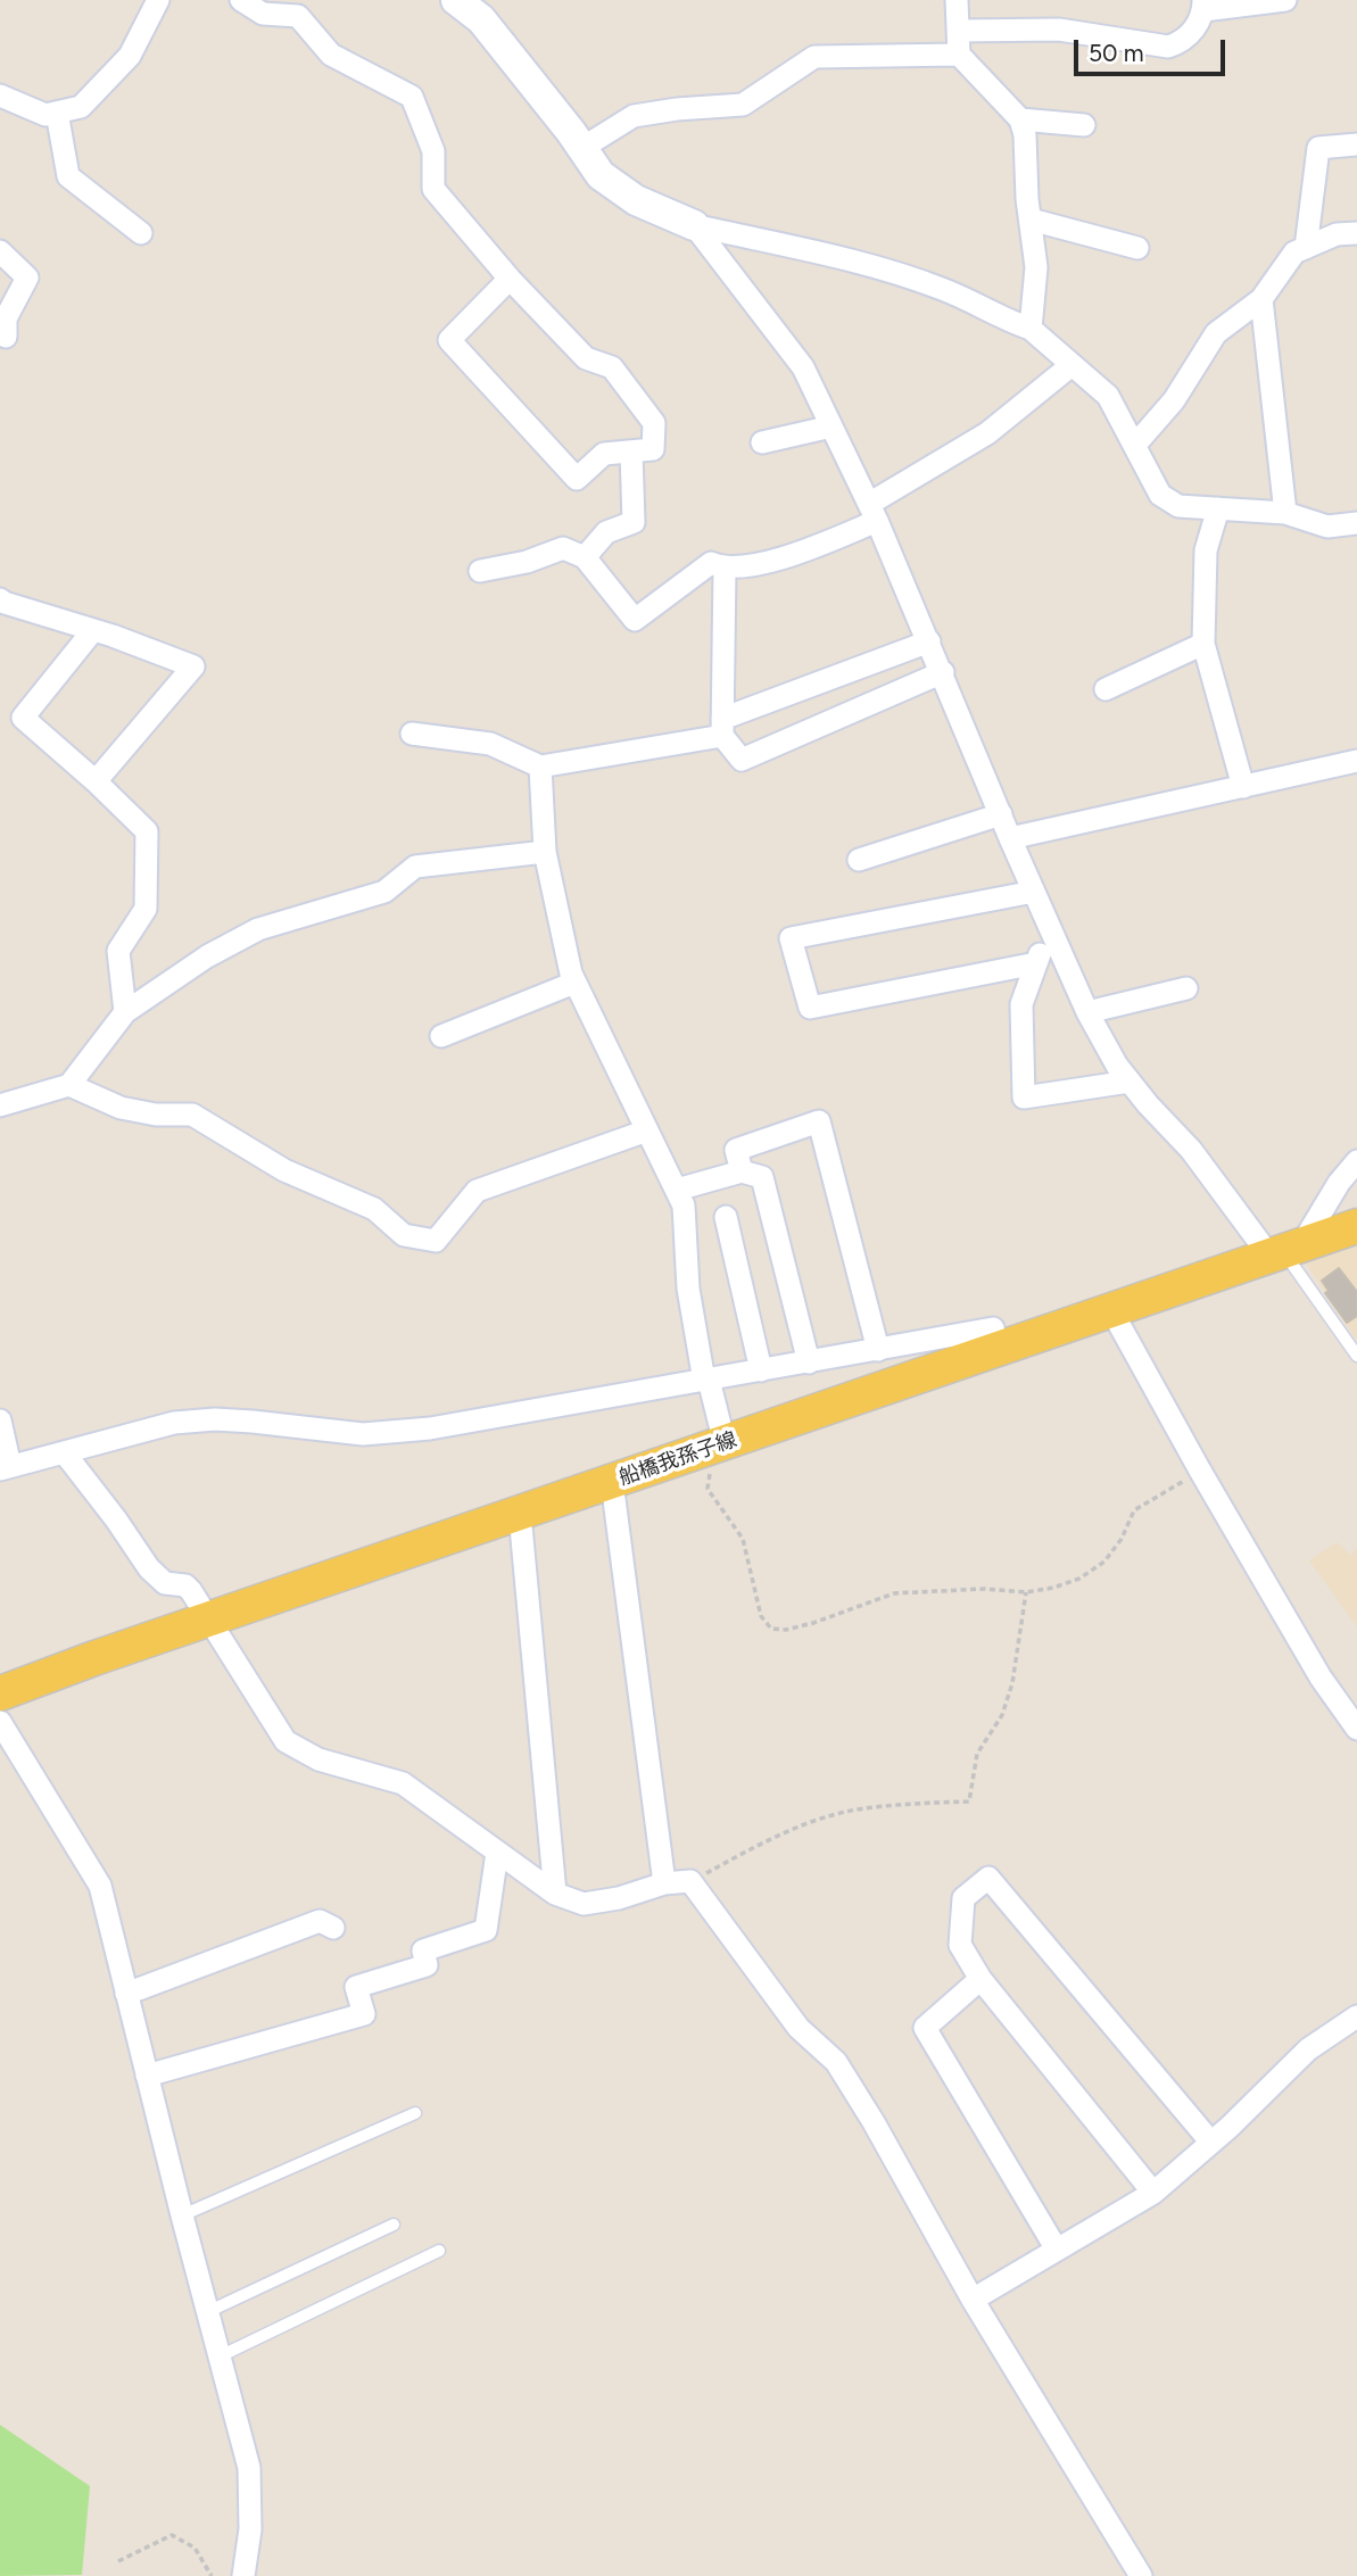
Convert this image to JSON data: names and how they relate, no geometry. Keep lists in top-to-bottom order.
{
  "streets": {
    "main road": ["船橋我孫子線"]
  },
  "scale_bar": "50 m"
}
